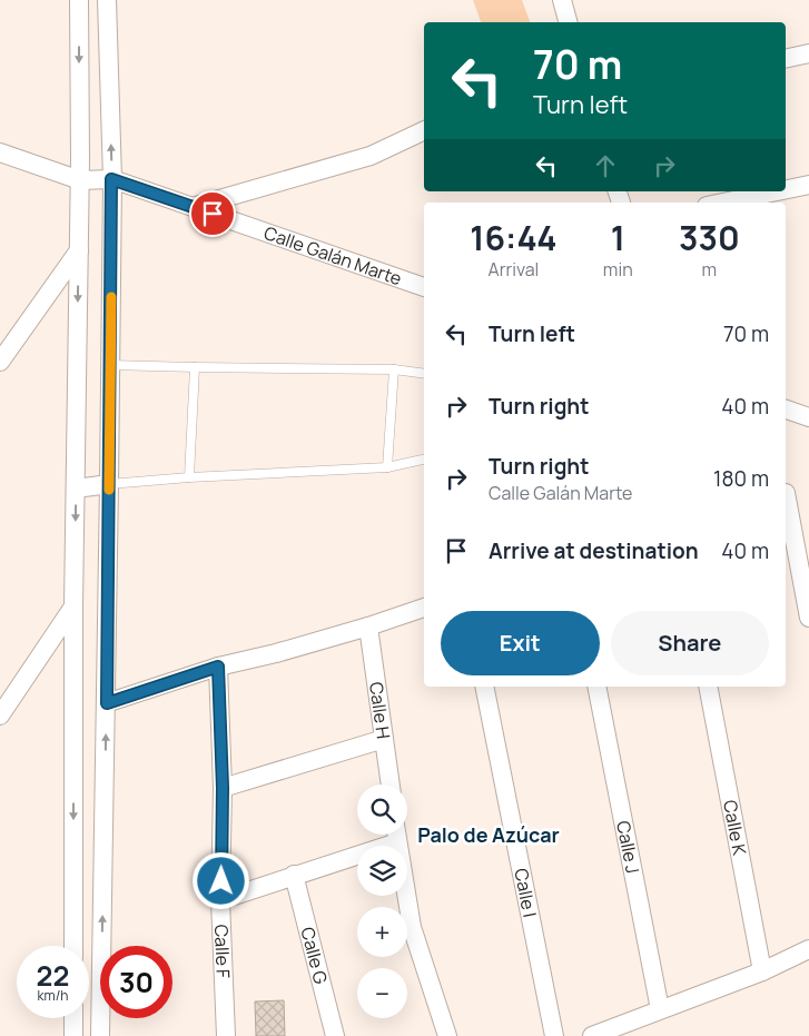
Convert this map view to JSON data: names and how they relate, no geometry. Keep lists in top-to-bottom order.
{
  "streets": {
    "street": [
      "Calle Galán Marte",
      "Calle H",
      "Calle K",
      "Calle J",
      "Calle I",
      "Calle F",
      "Calle G"
    ]
  },
  "districts": ["Palo de Azúcar"],
  "page": {
    "turn": ["70 m", "Turn left"],
    "eta": [
      "16:44",
      "Arrival",
      "1",
      "min",
      "330",
      "m"
    ],
    "list": [
      {
        "name": "Turn left",
        "value": "70 m"
      },
      {
        "name": "Turn right",
        "value": "40 m"
      },
      {
        "name": "Turn right",
        "note": "Calle Galán Marte",
        "value": "180 m"
      },
      {
        "name": "Arrive at destination",
        "value": "40 m"
      }
    ],
    "buttons": ["Exit", "Share"],
    "map_buttons": ["+", "−"],
    "speed": "22 km/h",
    "limit": "30"
  }
}
